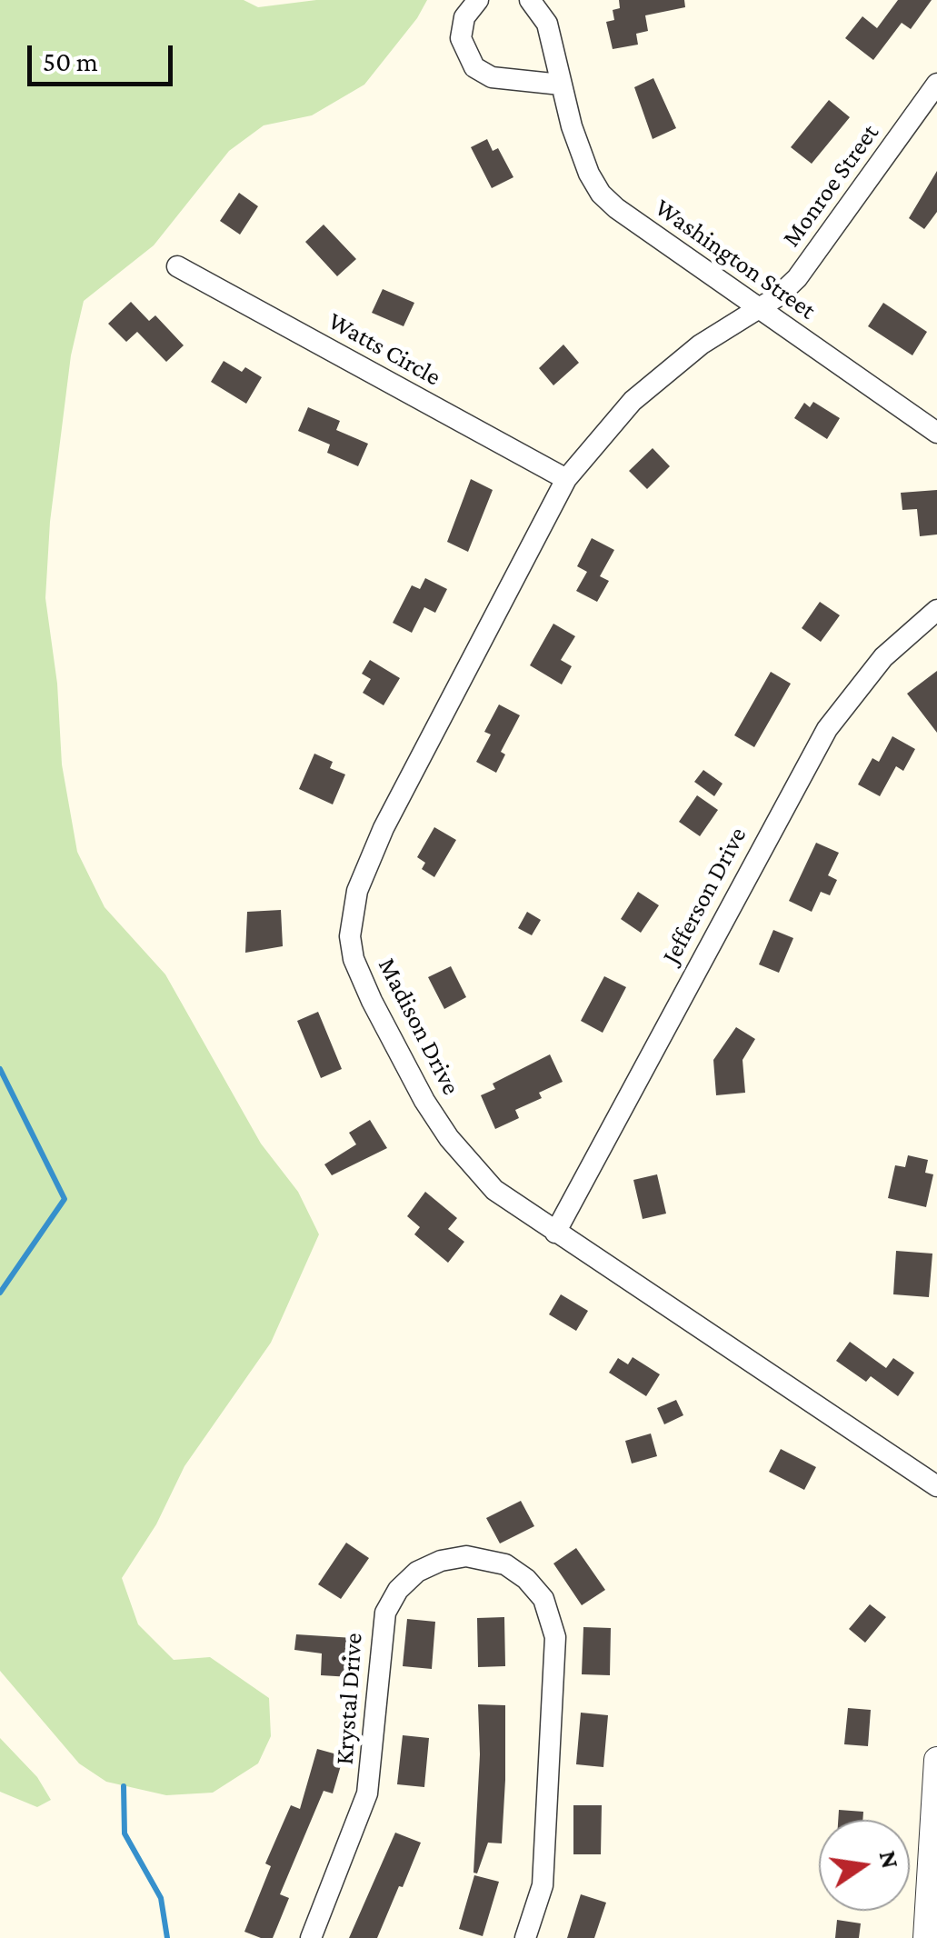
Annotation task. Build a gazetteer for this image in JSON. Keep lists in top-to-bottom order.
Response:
{
  "streets": {
    "street": [
      "Monroe Street",
      "Washington Street",
      "Watts Circle",
      "Jefferson Drive",
      "Madison Drive",
      "Krystal Drive"
    ]
  },
  "crossings": [
    ["Monroe Street", "Washington Street"],
    ["Monroe Street", "Madison Drive"],
    ["Washington Street", "Madison Drive"],
    ["Watts Circle", "Madison Drive"],
    ["Jefferson Drive", "Madison Drive"]
  ],
  "scale_bar": "50 m",
  "north": "right"
}
